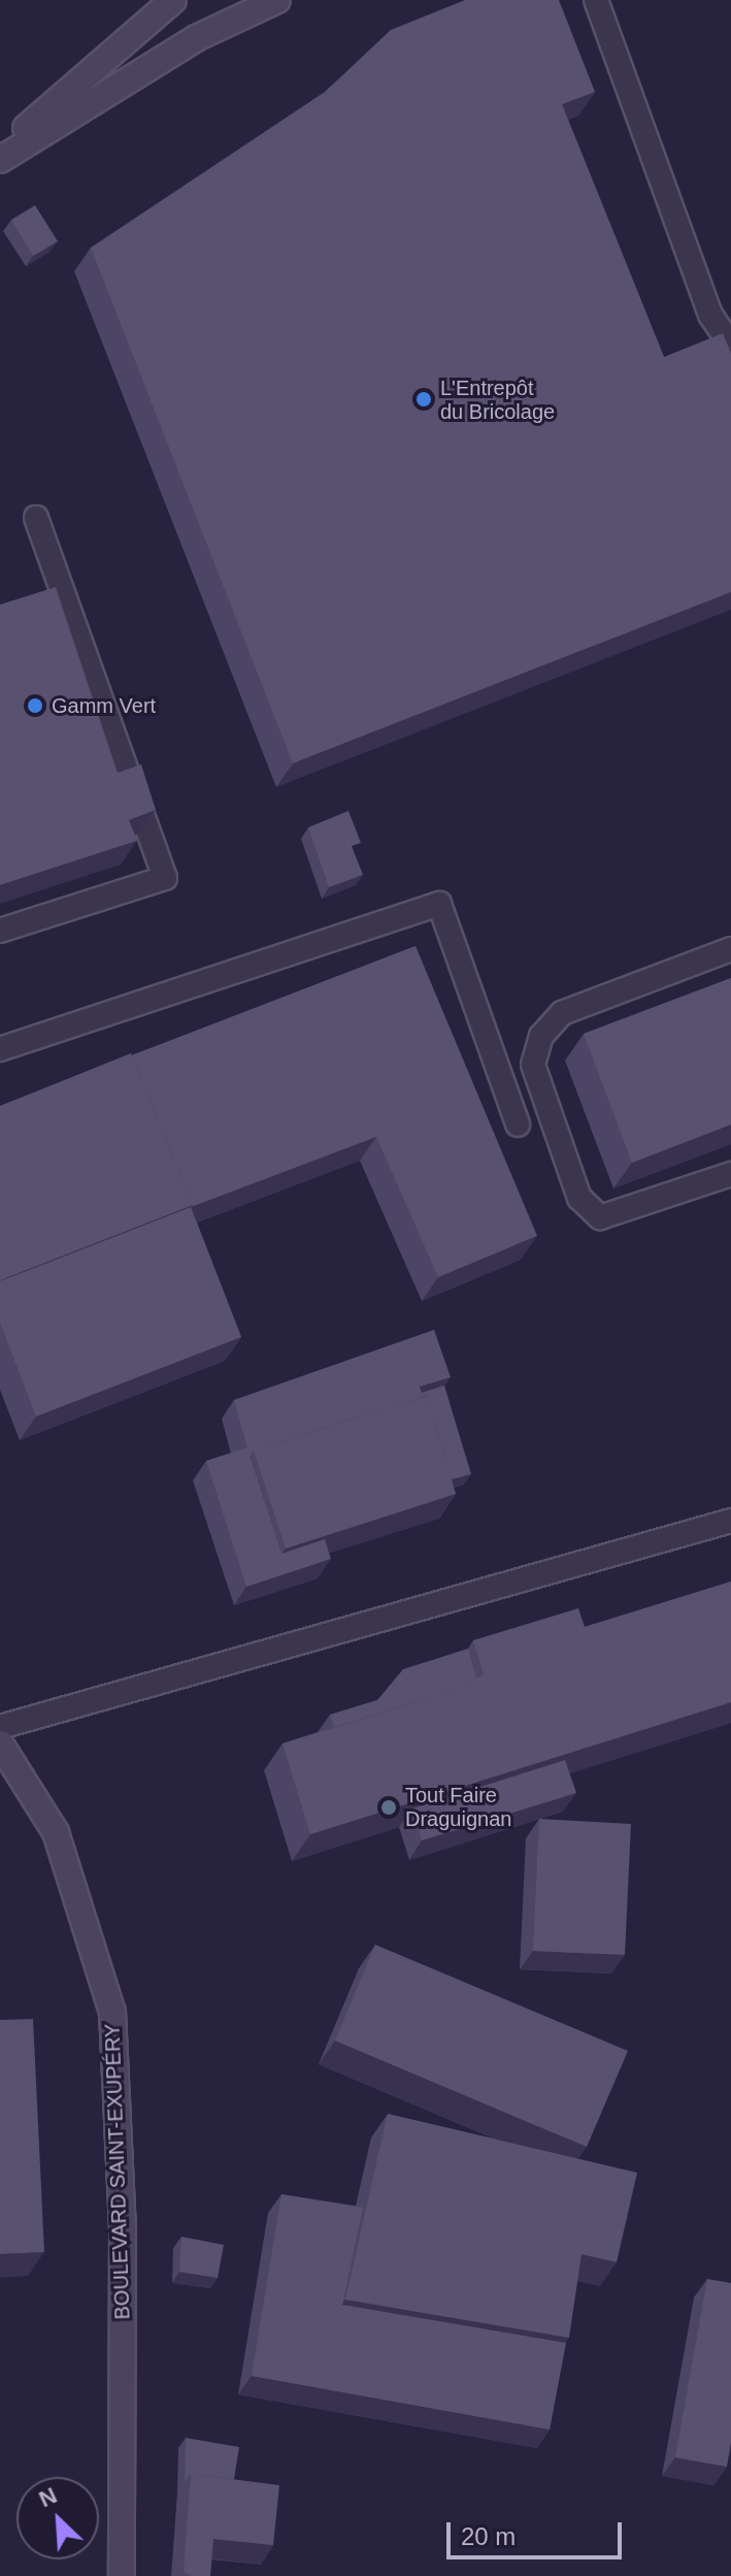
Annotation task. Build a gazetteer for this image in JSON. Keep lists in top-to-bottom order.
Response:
{
  "streets": {
    "street": ["BOULEVARD SAINT-EXUPÉRY"]
  },
  "places": ["L'Entrepôt du Bricolage", "Gamm Vert", "Tout Faire Draguignan"],
  "scale_bar": "20 m",
  "north": "top left"
}
